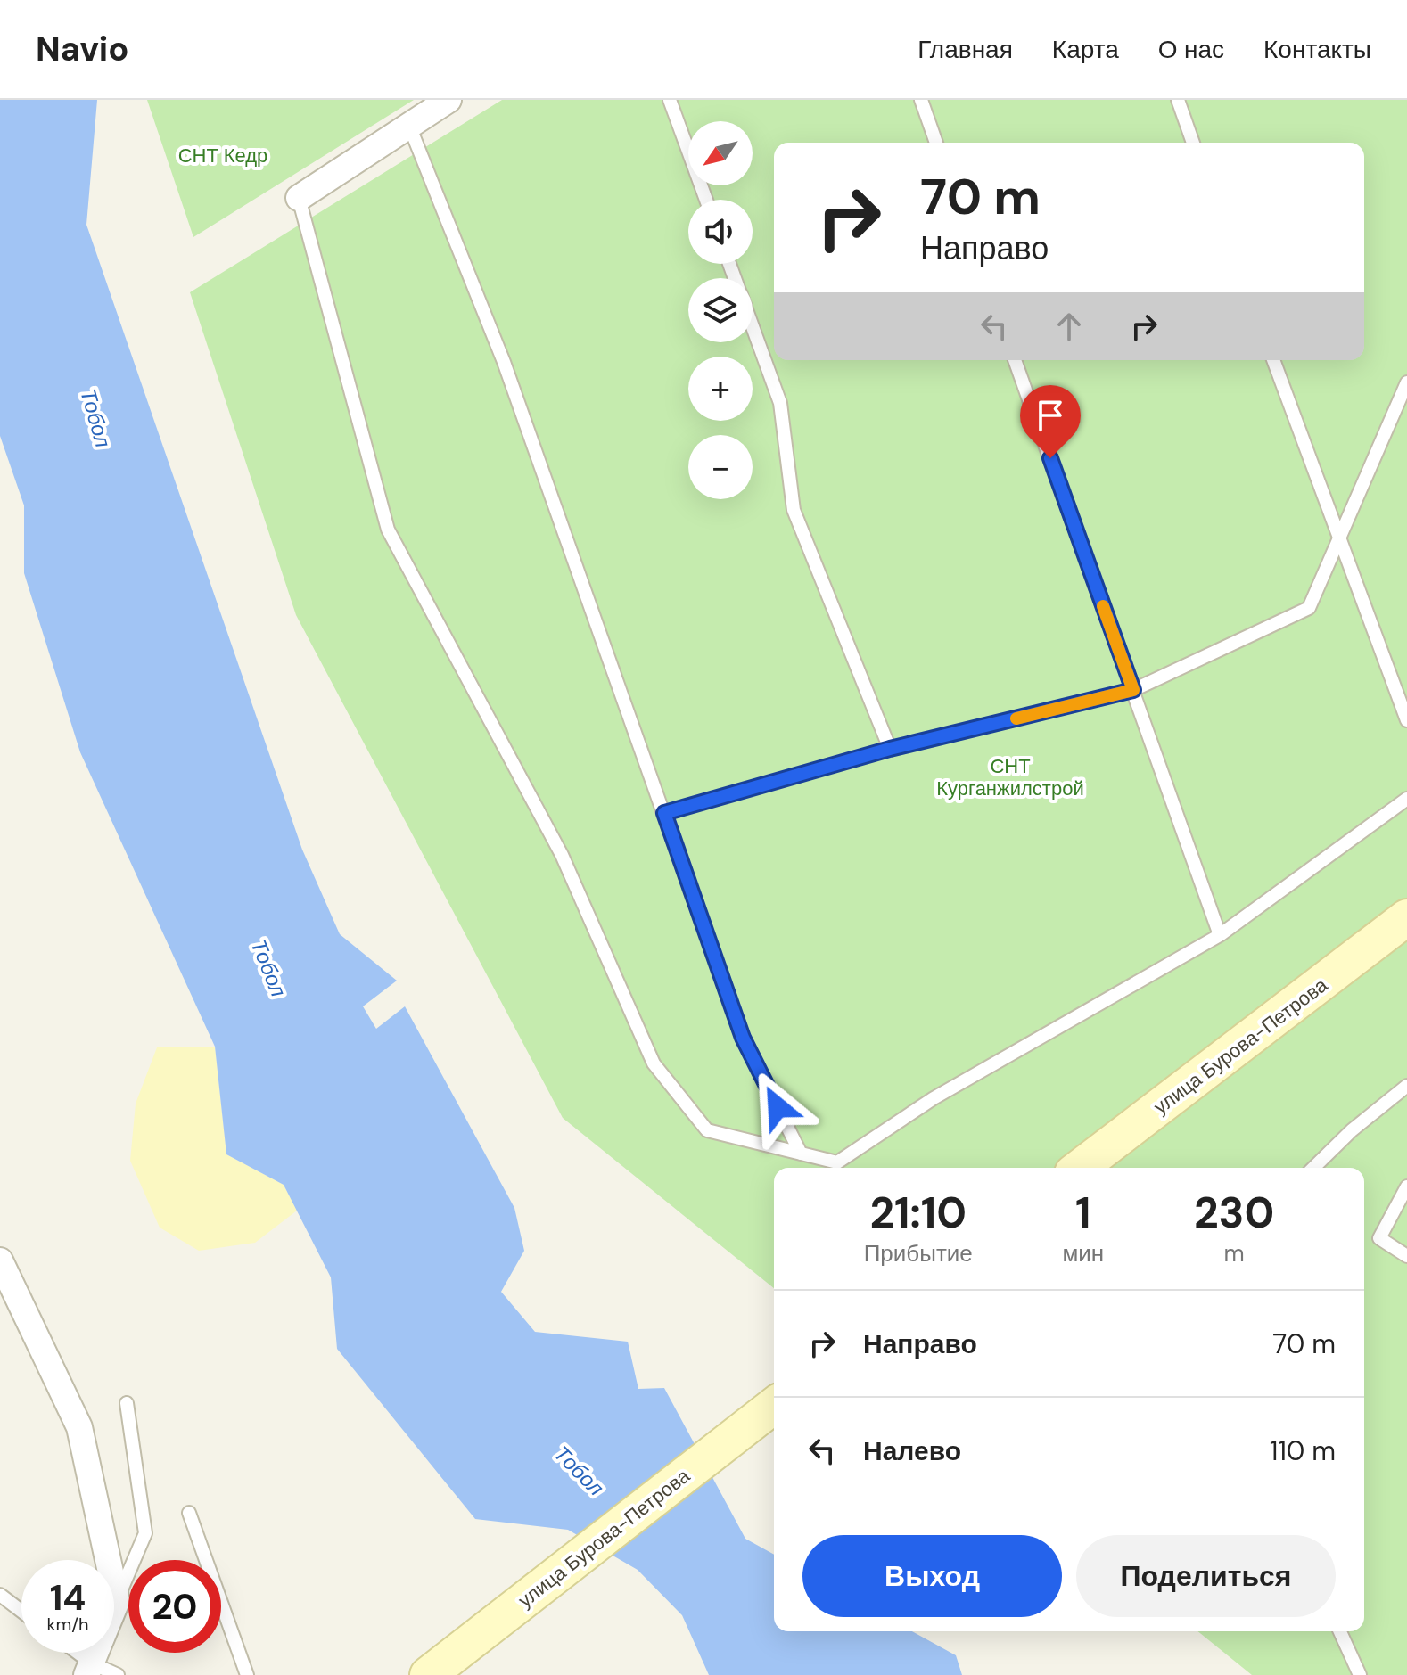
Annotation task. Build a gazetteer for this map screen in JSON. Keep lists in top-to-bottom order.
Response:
{
  "streets": {
    "main road": ["улица Бурова-Петрова"]
  },
  "water": ["Тобол"],
  "parks": ["СНТ Кедр", "СНТ Курганжилстрой"],
  "north": "bottom left",
  "page": {
    "header": "Navio",
    "nav": [
      "Главная",
      "Карта",
      "О нас",
      "Контакты"
    ],
    "map_buttons": ["+", "−"],
    "turn": ["70 m", "Направо"],
    "eta": [
      "21:10",
      "Прибытие",
      "1",
      "мин",
      "230",
      "m"
    ],
    "list": [
      {
        "name": "Направо",
        "value": "70 m"
      },
      {
        "name": "Налево",
        "value": "110 m"
      }
    ],
    "buttons": ["Выход", "Поделиться"],
    "speed": "14 km/h",
    "limit": "20"
  }
}
